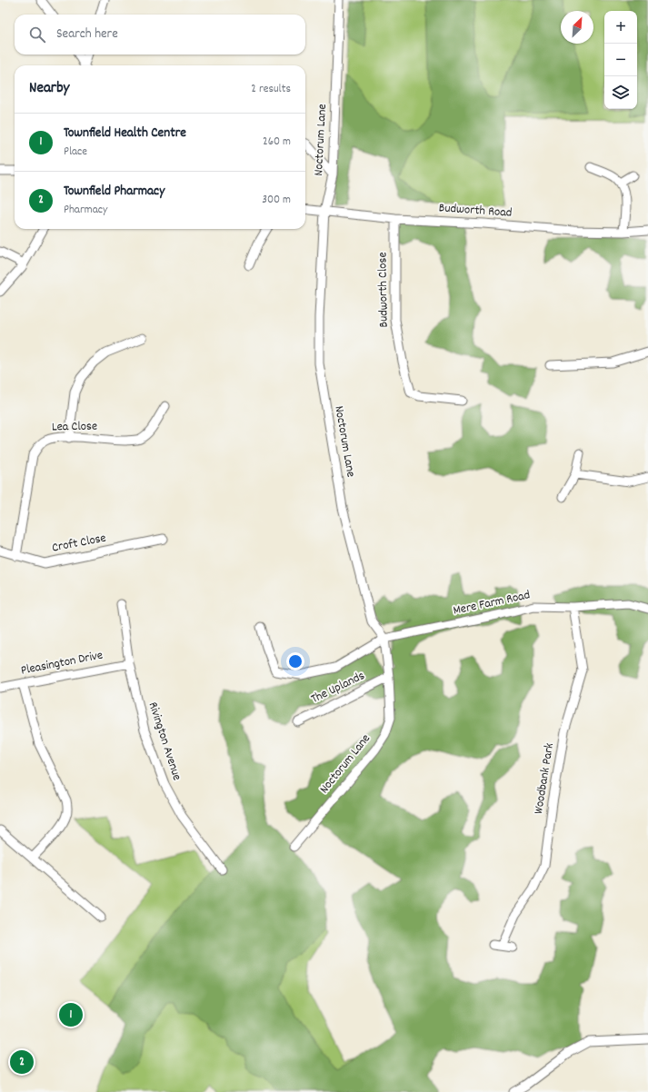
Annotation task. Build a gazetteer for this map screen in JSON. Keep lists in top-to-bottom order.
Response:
{
  "streets": {
    "street": [
      "Noctorum Lane",
      "Budworth Road",
      "Budworth Close",
      "Lea Close",
      "Croft Close",
      "Mere Farm Road",
      "Pleasington Drive",
      "The Uplands",
      "Rivington Avenue",
      "Woodbank Park"
    ]
  },
  "crossings": [
    ["Noctorum Lane", "Budworth Road"],
    ["Noctorum Lane", "Mere Farm Road"],
    ["Noctorum Lane", "The Uplands"],
    ["Budworth Road", "Budworth Close"],
    ["Lea Close", "Croft Close"],
    ["Mere Farm Road", "Woodbank Park"],
    ["Pleasington Drive", "Rivington Avenue"]
  ],
  "north": "top right",
  "page": {
    "map_buttons": ["+", "−"],
    "search": "Search here",
    "heading": ["Nearby", "2 results"],
    "list": [
      {
        "mark": "1",
        "name": "Townfield Health Centre",
        "note": "Place",
        "value": "260 m"
      },
      {
        "mark": "2",
        "name": "Townfield Pharmacy",
        "note": "Pharmacy",
        "value": "300 m"
      }
    ],
    "pins": ["1", "2"]
  }
}
